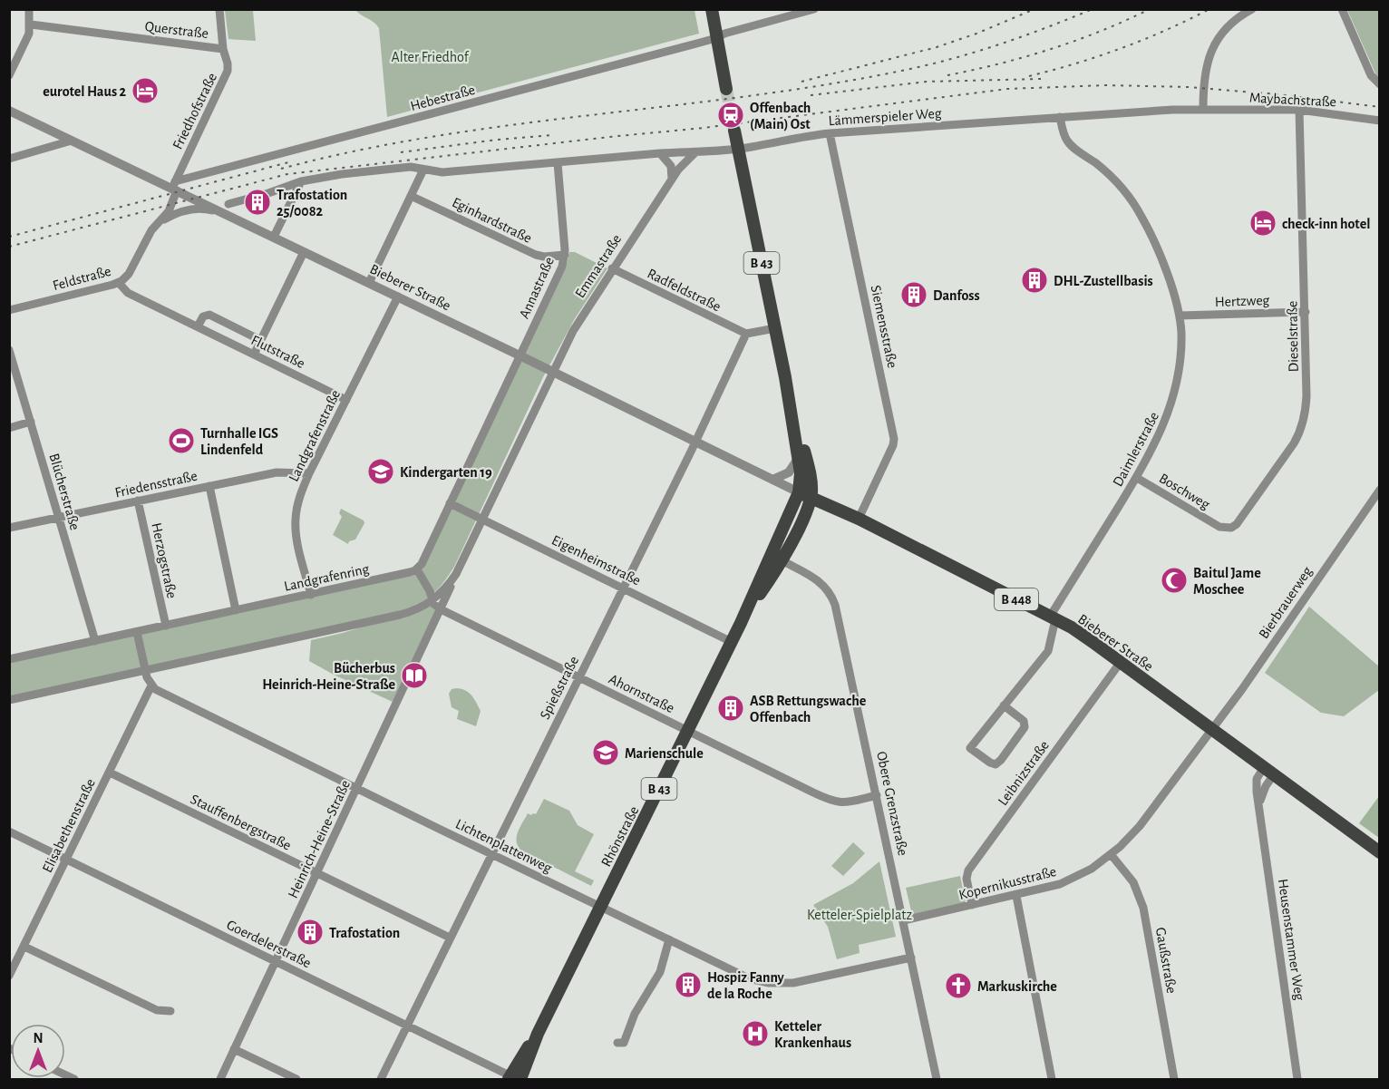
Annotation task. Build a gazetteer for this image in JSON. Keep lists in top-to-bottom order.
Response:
{
  "streets": {
    "main road": [
      "B 43",
      "Bieberer Straße",
      "B 448",
      "Rhönstraße"
    ],
    "street": [
      "Querstraße",
      "Hebestraße",
      "Maybachstraße",
      "Friedhofstraße",
      "Lämmerspieler Weg",
      "Eginhardstraße",
      "Emmastraße",
      "Feldstraße",
      "Annastraße",
      "Radfeldstraße",
      "Hertzweg",
      "Siemensstraße",
      "Dieselstraße",
      "Flutstraße",
      "Landgrafenstraße",
      "Daimlerstraße",
      "Friedensstraße",
      "Boschweg",
      "Blücherstraße",
      "Eigenheimstraße",
      "Herzogstraße",
      "Landgrafenring",
      "Bierbrauerweg",
      "Spießstraße",
      "Ahornstraße",
      "Leibnizstraße",
      "Obere Grenzstraße",
      "Stauffenbergstraße",
      "Elisabethenstraße",
      "Heinrich-Heine-Straße",
      "Lichtenplattenweg",
      "Kopernikusstraße",
      "Heusenstammer Weg",
      "Goerdelerstraße",
      "Gaußstraße"
    ]
  },
  "crossings": [
    ["Querstraße", "Friedhofstraße"],
    ["Hebestraße", "Friedhofstraße"],
    ["Hebestraße", "Feldstraße"],
    ["Hebestraße", "Bieberer Straße"],
    ["Maybachstraße", "Lämmerspieler Weg"],
    ["Maybachstraße", "Dieselstraße"],
    ["Friedhofstraße", "Feldstraße"],
    ["Friedhofstraße", "Bieberer Straße"],
    ["Lämmerspieler Weg", "B 43"],
    ["Lämmerspieler Weg", "Emmastraße"],
    ["Lämmerspieler Weg", "Annastraße"],
    ["Lämmerspieler Weg", "Siemensstraße"],
    ["Lämmerspieler Weg", "Daimlerstraße"],
    ["Eginhardstraße", "Annastraße"],
    ["B 43", "Bieberer Straße"],
    ["B 43", "Rhönstraße"],
    ["Emmastraße", "Bieberer Straße"],
    ["Emmastraße", "Radfeldstraße"],
    ["Feldstraße", "Bieberer Straße"],
    ["Feldstraße", "Flutstraße"],
    ["Bieberer Straße", "Annastraße"],
    ["Bieberer Straße", "Siemensstraße"],
    ["Bieberer Straße", "Landgrafenstraße"],
    ["Bieberer Straße", "Daimlerstraße"],
    ["Bieberer Straße", "Bierbrauerweg"],
    ["Bieberer Straße", "Spießstraße"],
    ["Bieberer Straße", "Leibnizstraße"],
    ["Bieberer Straße", "Rhönstraße"],
    ["Bieberer Straße", "Kopernikusstraße"],
    ["Bieberer Straße", "Heusenstammer Weg"],
    ["Radfeldstraße", "Spießstraße"],
    ["Hertzweg", "Dieselstraße"],
    ["Hertzweg", "Daimlerstraße"],
    ["Dieselstraße", "Boschweg"],
    ["Flutstraße", "Landgrafenstraße"],
    ["Landgrafenstraße", "Friedensstraße"],
    ["Landgrafenstraße", "Landgrafenring"],
    ["Daimlerstraße", "Boschweg"],
    ["Friedensstraße", "Blücherstraße"],
    ["Friedensstraße", "Herzogstraße"],
    ["Blücherstraße", "Landgrafenring"],
    ["Eigenheimstraße", "Spießstraße"],
    ["Eigenheimstraße", "Rhönstraße"],
    ["Herzogstraße", "Landgrafenring"],
    ["Landgrafenring", "Ahornstraße"],
    ["Bierbrauerweg", "Kopernikusstraße"],
    ["Spießstraße", "Ahornstraße"],
    ["Spießstraße", "Stauffenbergstraße"],
    ["Spießstraße", "Lichtenplattenweg"],
    ["Spießstraße", "Goerdelerstraße"],
    ["Ahornstraße", "Obere Grenzstraße"],
    ["Ahornstraße", "Rhönstraße"],
    ["Ahornstraße", "Heinrich-Heine-Straße"],
    ["Leibnizstraße", "Kopernikusstraße"],
    ["Obere Grenzstraße", "Rhönstraße"],
    ["Obere Grenzstraße", "Lichtenplattenweg"],
    ["Obere Grenzstraße", "Kopernikusstraße"],
    ["Stauffenbergstraße", "Elisabethenstraße"],
    ["Stauffenbergstraße", "Heinrich-Heine-Straße"],
    ["Elisabethenstraße", "Lichtenplattenweg"],
    ["Elisabethenstraße", "Goerdelerstraße"],
    ["Rhönstraße", "Lichtenplattenweg"],
    ["Rhönstraße", "Goerdelerstraße"],
    ["Heinrich-Heine-Straße", "Lichtenplattenweg"],
    ["Heinrich-Heine-Straße", "Goerdelerstraße"],
    ["Kopernikusstraße", "Gaußstraße"]
  ],
  "parks": ["Alter Friedhof", "Ketteler-Spielplatz"],
  "places": {
    "hotel": ["eurotel Haus 2", "check-inn hotel"],
    "station": ["Offenbach (Main) Ost"],
    "building": [
      "Trafostation 25/0082",
      "DHL-Zustellbasis",
      "Danfoss",
      "ASB Rettungswache Offenbach",
      "Trafostation",
      "Hospiz Fanny de la Roche"
    ],
    "sports": ["Turnhalle IGS Lindenfeld"],
    "school or university": ["Kindergarten 19", "Marienschule"],
    "mosque": ["Baitul Jame Moschee"],
    "library": ["Bücherbus Heinrich-Heine-Straße"],
    "church": ["Markuskirche"],
    "hospital": ["Ketteler Krankenhaus"]
  },
  "north": "top"
}
